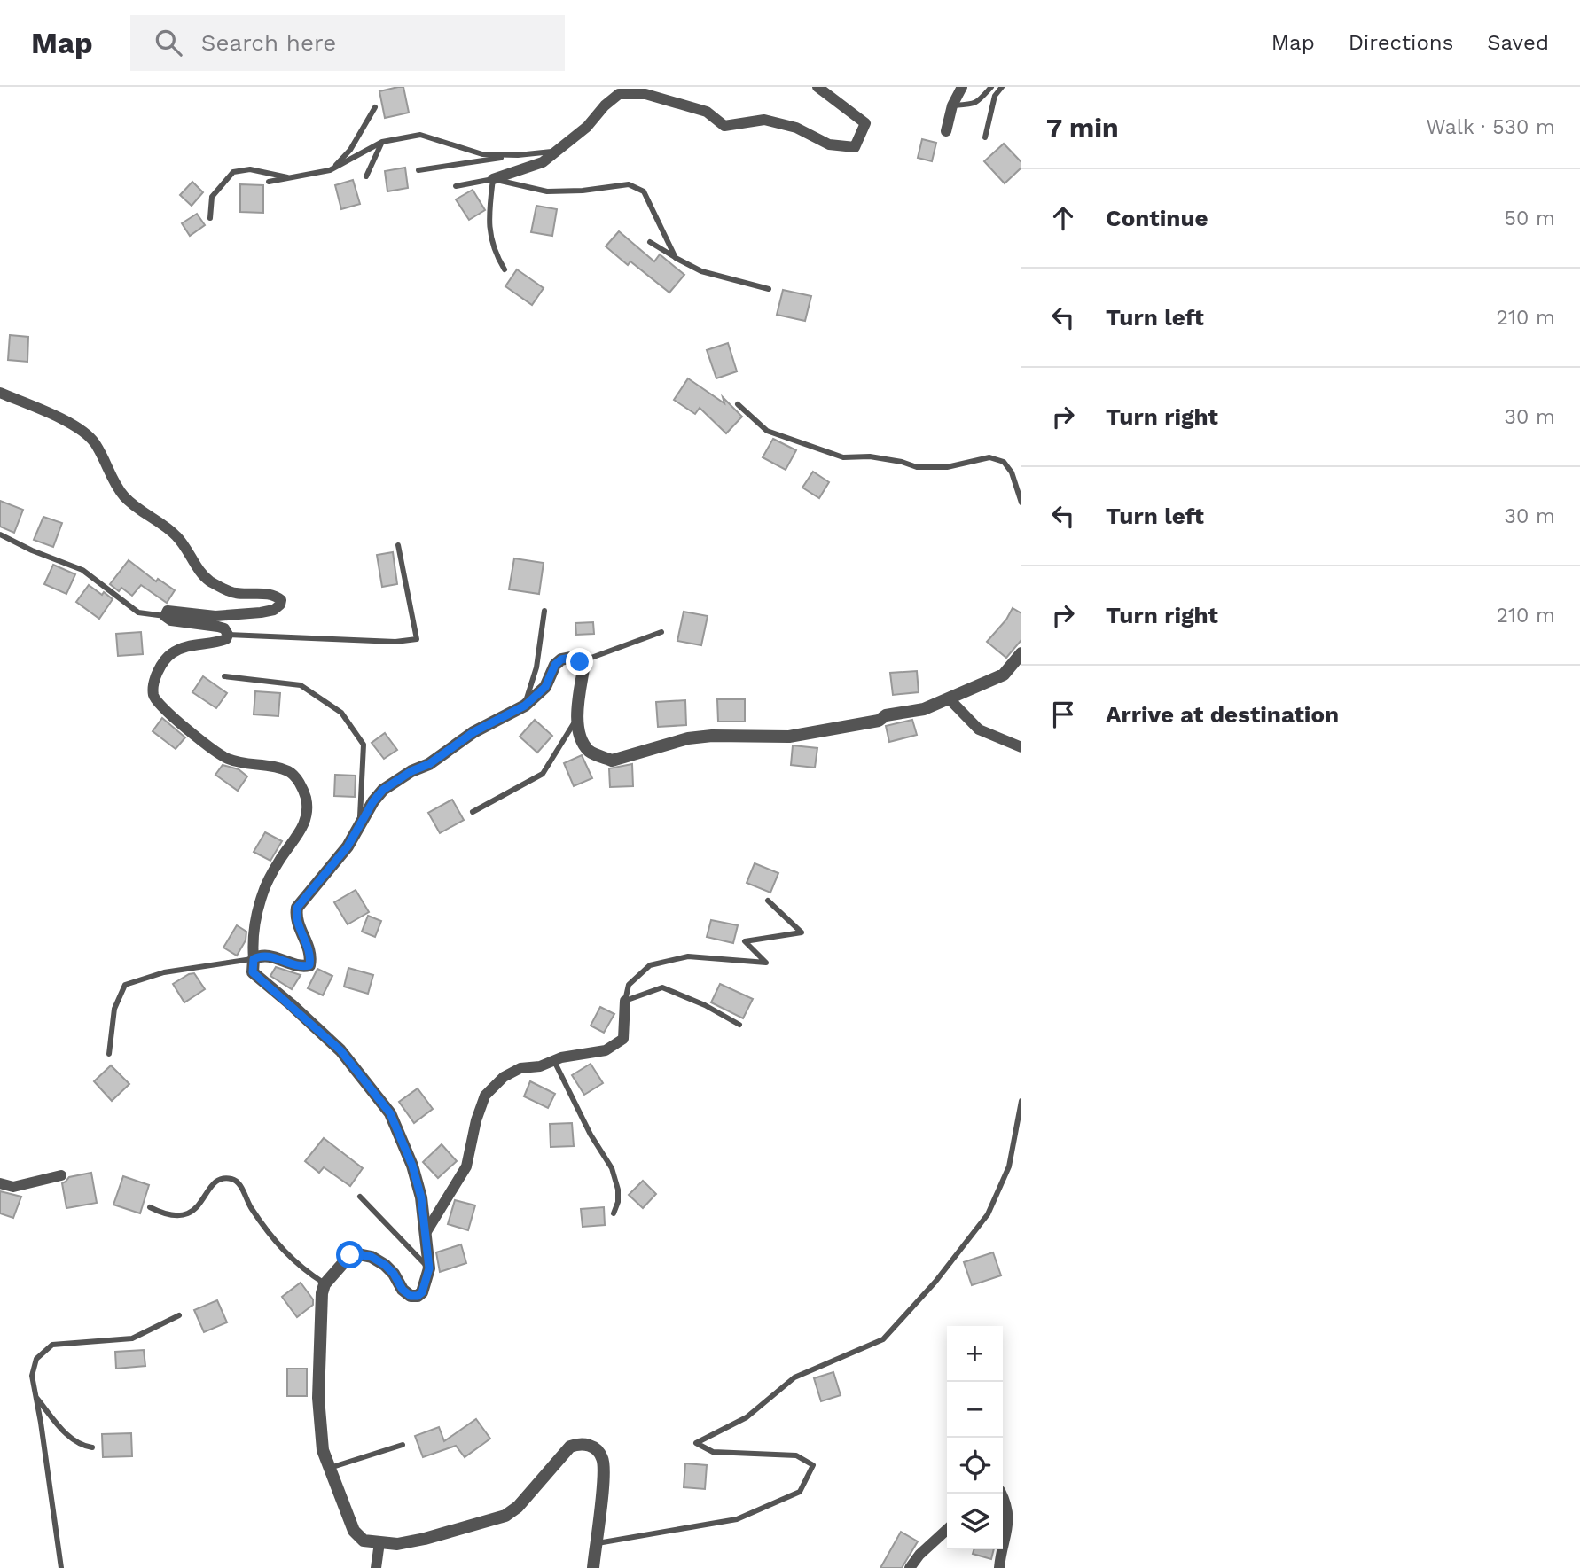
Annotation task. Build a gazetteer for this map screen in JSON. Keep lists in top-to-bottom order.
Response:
{
  "page": {
    "header": "Map",
    "search": "Search here",
    "nav": ["Map", "Directions", "Saved"],
    "heading": ["7 min", "Walk · 530 m"],
    "list": [
      ["Continue", "50 m"],
      ["Turn left", "210 m"],
      ["Turn right", "30 m"],
      ["Turn left", "30 m"],
      ["Turn right", "210 m"],
      "Arrive at destination"
    ],
    "map_buttons": ["+", "−"]
  }
}
